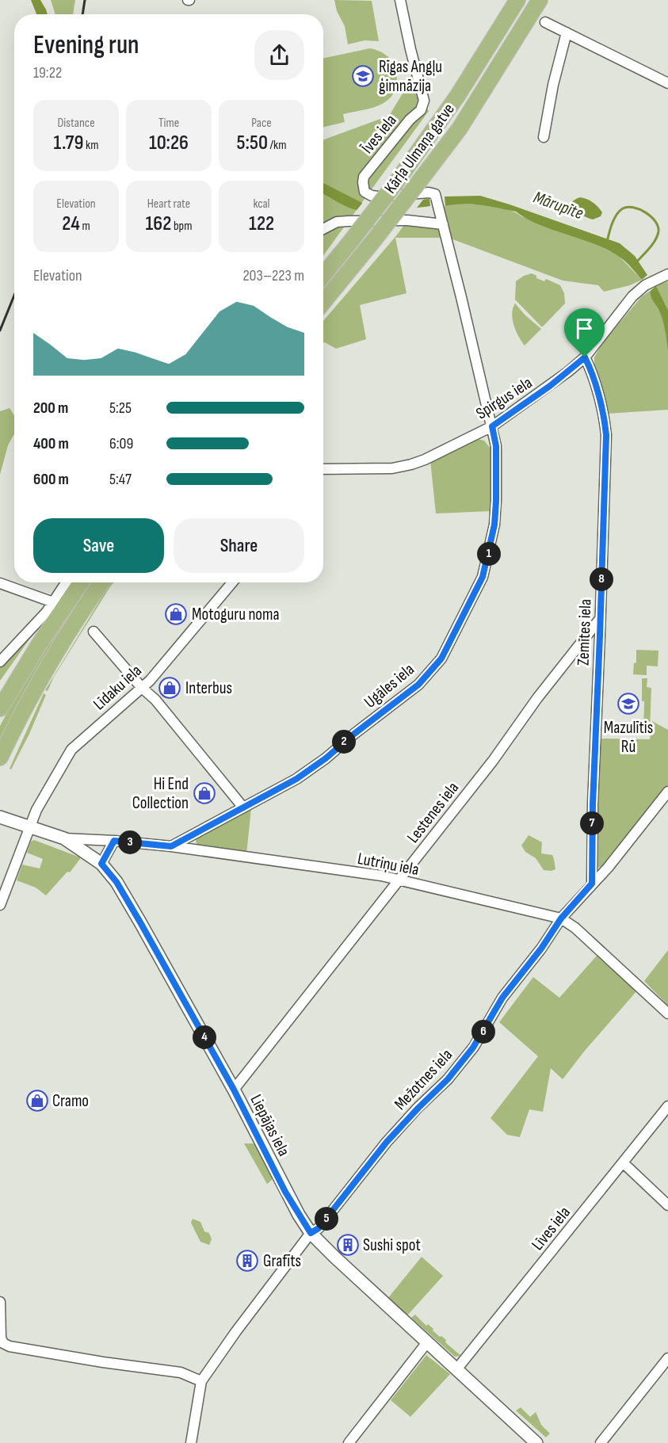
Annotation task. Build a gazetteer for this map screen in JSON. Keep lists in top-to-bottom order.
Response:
{
  "streets": {
    "highway": ["Kārļa Ulmaņa gatve"],
    "street": [
      "Īves iela",
      "Spirgus iela",
      "Zemītes iela",
      "Ugāles iela",
      "Līdaku iela",
      "Lestenes iela",
      "Lutriņu iela",
      "Mežotnes iela",
      "Liepājas iela",
      "Līves iela"
    ]
  },
  "crossings": [
    ["Īves iela", "Ugāles iela"],
    ["Spirgus iela", "Zemītes iela"],
    ["Spirgus iela", "Ugāles iela"],
    ["Zemītes iela", "Lestenes iela"],
    ["Zemītes iela", "Mežotnes iela"],
    ["Ugāles iela", "Lutriņu iela"],
    ["Līdaku iela", "Liepājas iela"],
    ["Lestenes iela", "Lutriņu iela"],
    ["Lestenes iela", "Liepājas iela"],
    ["Lutriņu iela", "Mežotnes iela"],
    ["Lutriņu iela", "Liepājas iela"],
    ["Mežotnes iela", "Liepājas iela"],
    ["Liepājas iela", "Līves iela"]
  ],
  "water": ["Mārupīte"],
  "places": {
    "school or university": ["Rīgas Angļu ģimnāzija", "Mazulītis Rū"],
    "shop": [
      "Motoguru noma",
      "Interbus",
      "Hi End Collection",
      "Cramo"
    ],
    "building": ["Sushi spot", "Grafīts"]
  },
  "page": {
    "heading": ["Evening run", "19:22"],
    "stats": [
      ["Distance", "1.79 km"],
      ["Time", "10:26"],
      ["Pace", "5:50 /km"],
      ["Elevation", "24 m"],
      ["Heart rate", "162 bpm"],
      ["kcal", "122"]
    ],
    "chart": ["Elevation", "203–223 m"],
    "list": [
      {
        "name": "200 m",
        "note": "5:25"
      },
      {
        "name": "400 m",
        "note": "6:09"
      },
      {
        "name": "600 m",
        "note": "5:47"
      }
    ],
    "buttons": ["Save", "Share"],
    "pins": [
      "1",
      "8",
      "2",
      "7",
      "3",
      "6",
      "4",
      "5"
    ]
  }
}
